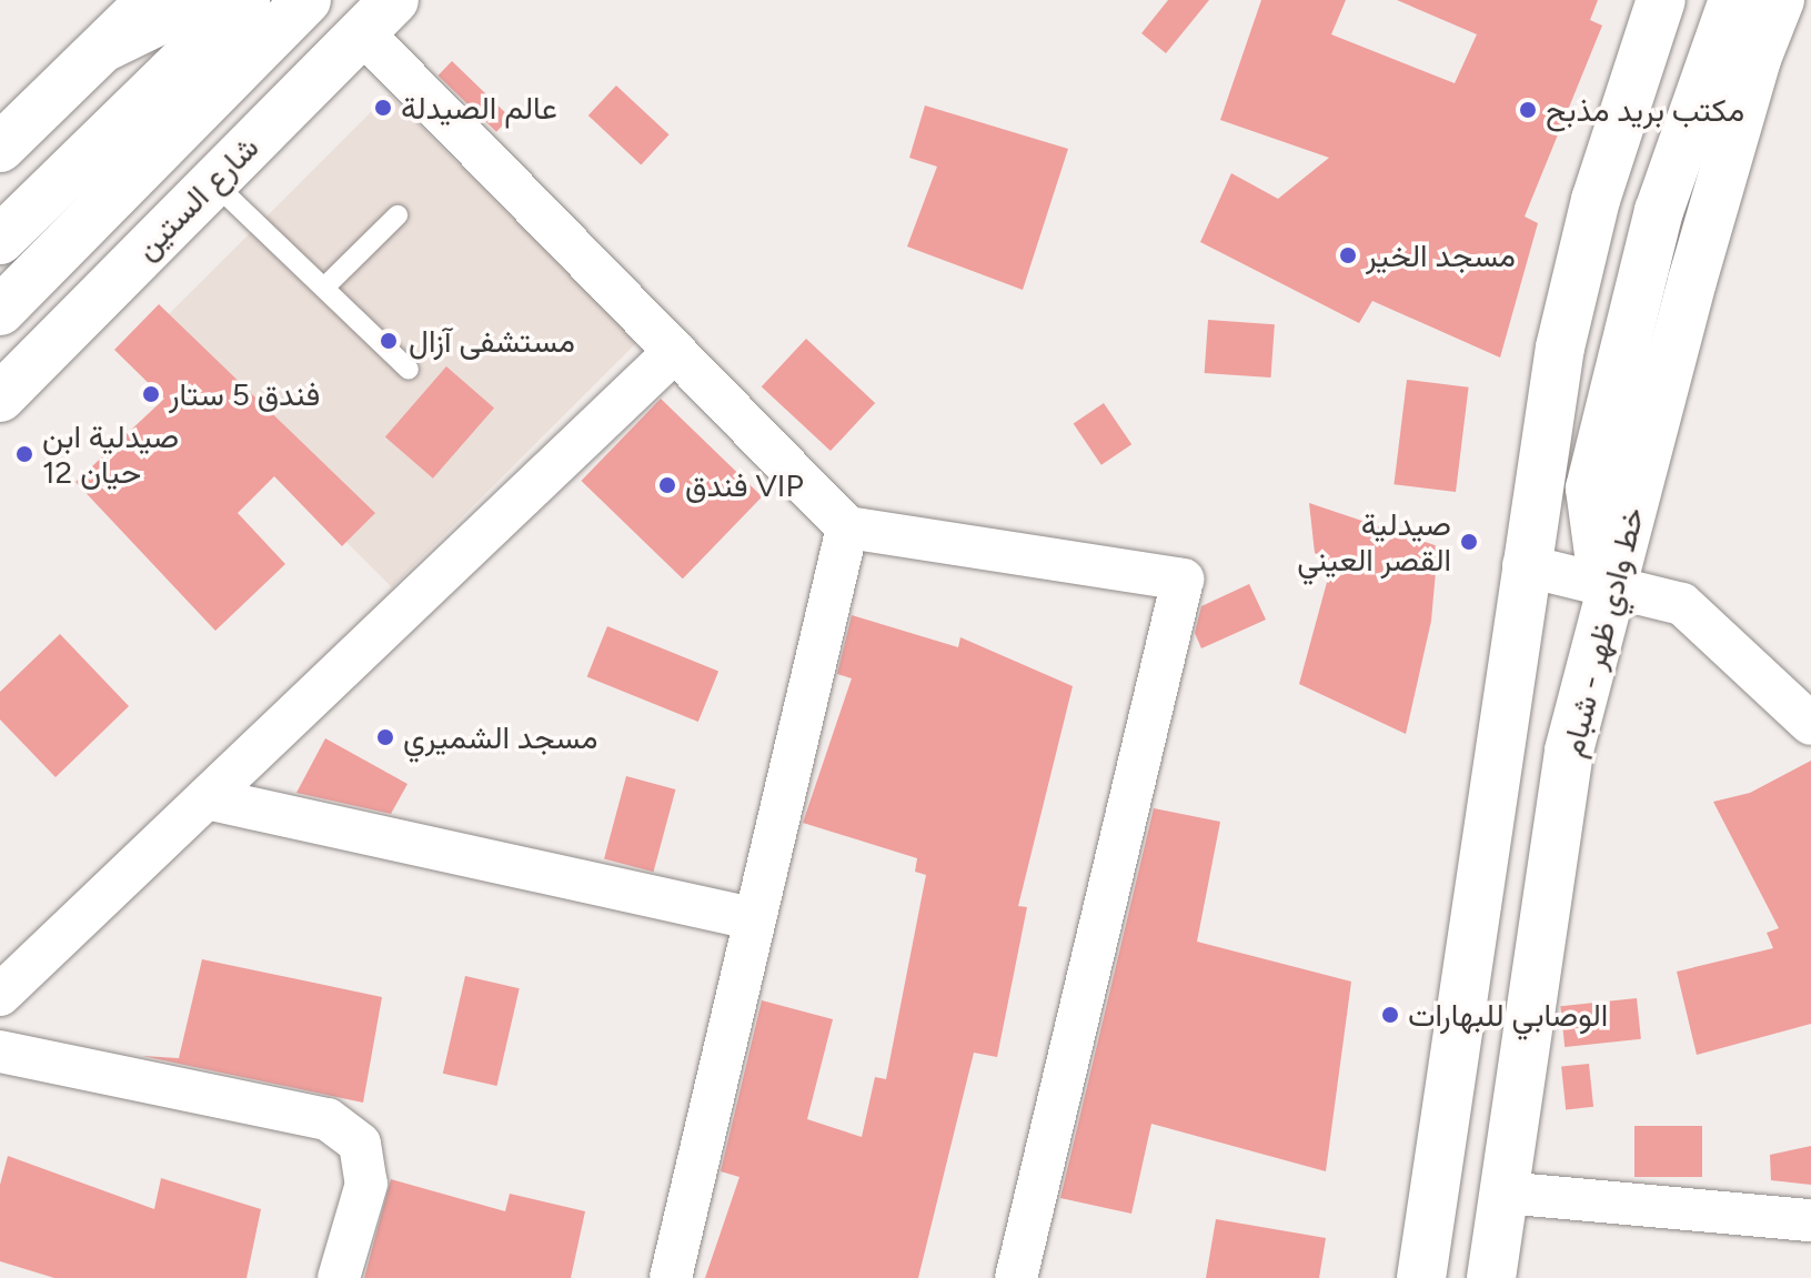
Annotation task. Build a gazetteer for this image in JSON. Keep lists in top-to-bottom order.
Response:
{
  "streets": {
    "main road": ["شارع الستين", "خط وادي ظهر - شبام"]
  },
  "places": [
    "عالم الصيدلة",
    "مكتب بريد مذبح",
    "مسجد الخير",
    "مستشفى آزال",
    "فندق 5 ستار",
    "صيدلية ابن حيان 12",
    "فندق VIP",
    "صيدلية القصر العيني",
    "مسجد الشميري",
    "الوصابي للبهارات"
  ]
}
